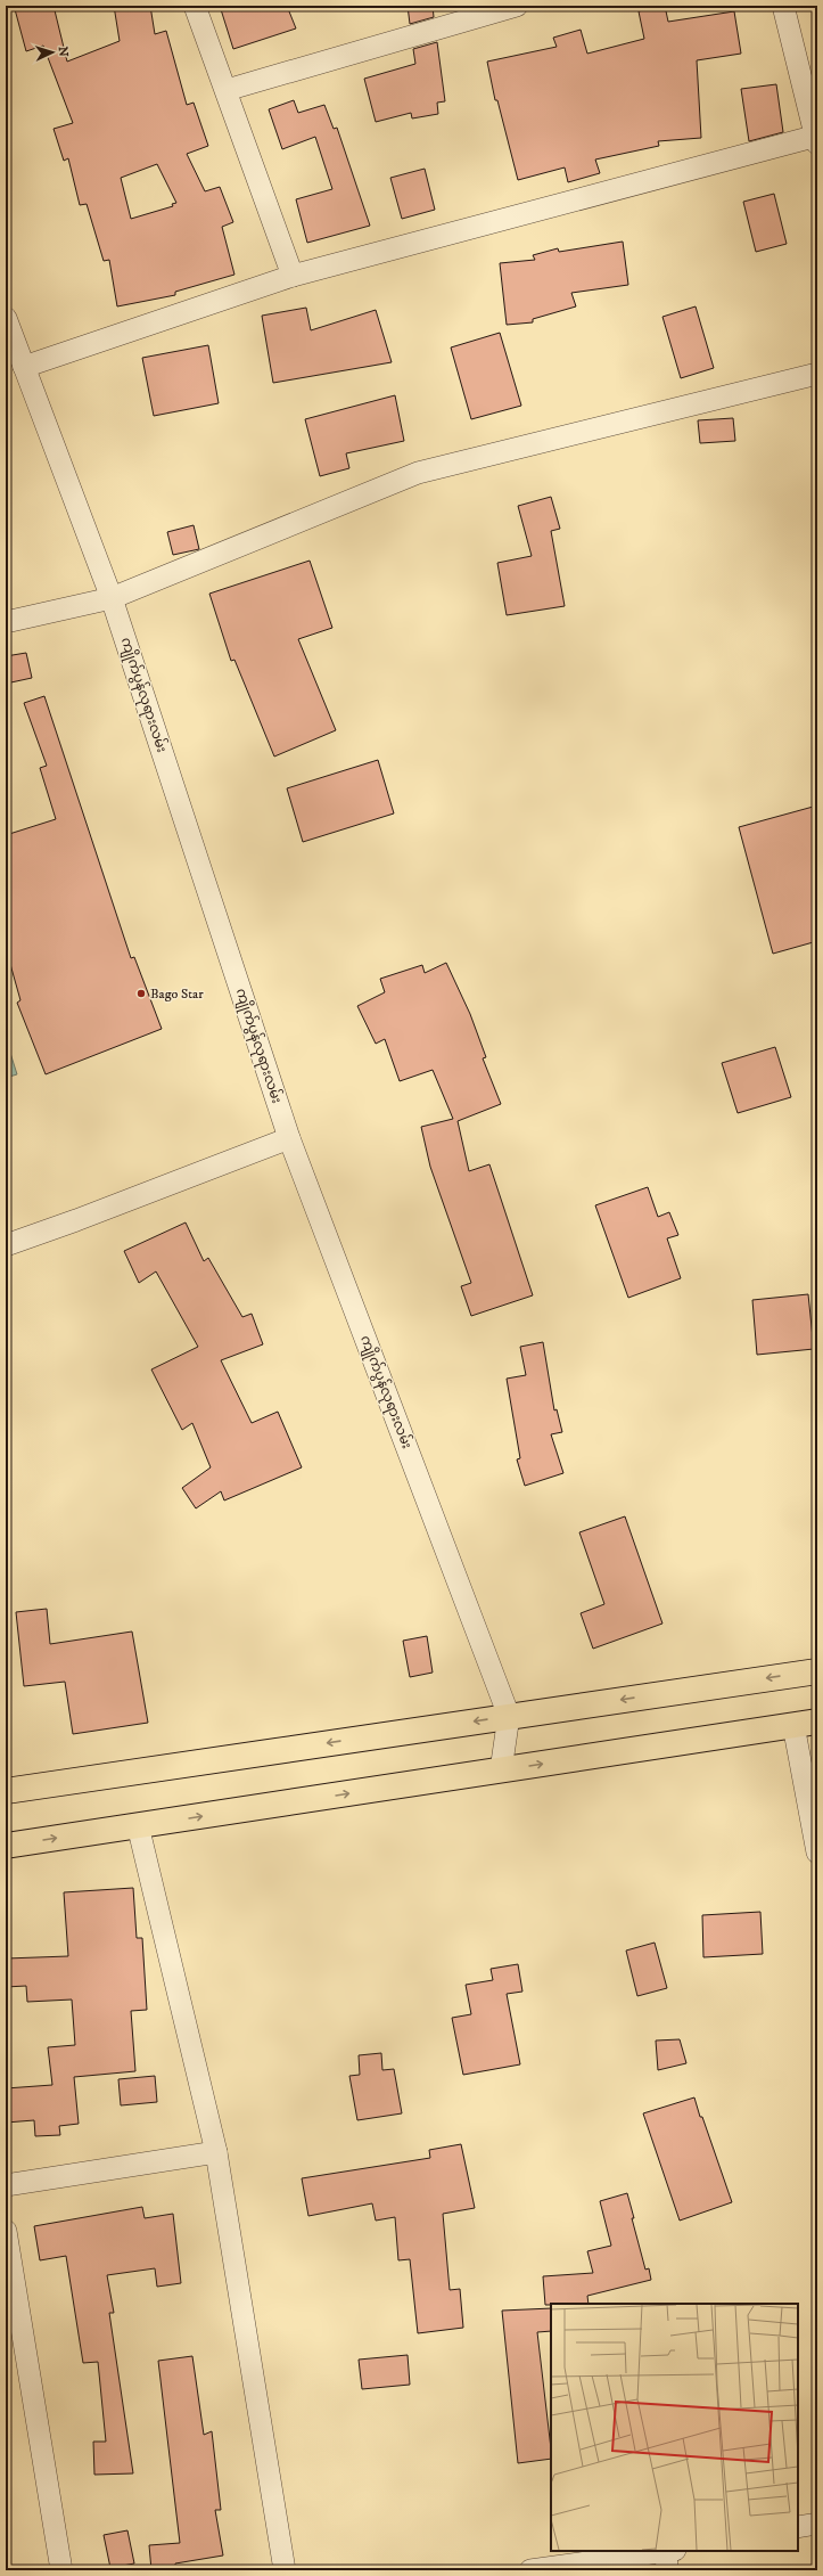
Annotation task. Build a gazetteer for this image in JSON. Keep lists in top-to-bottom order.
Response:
{
  "streets": {
    "street": ["ကျိုက်ပွန်လုရားလမ်း"]
  },
  "places": ["Bago Star"],
  "north": "right"
}
